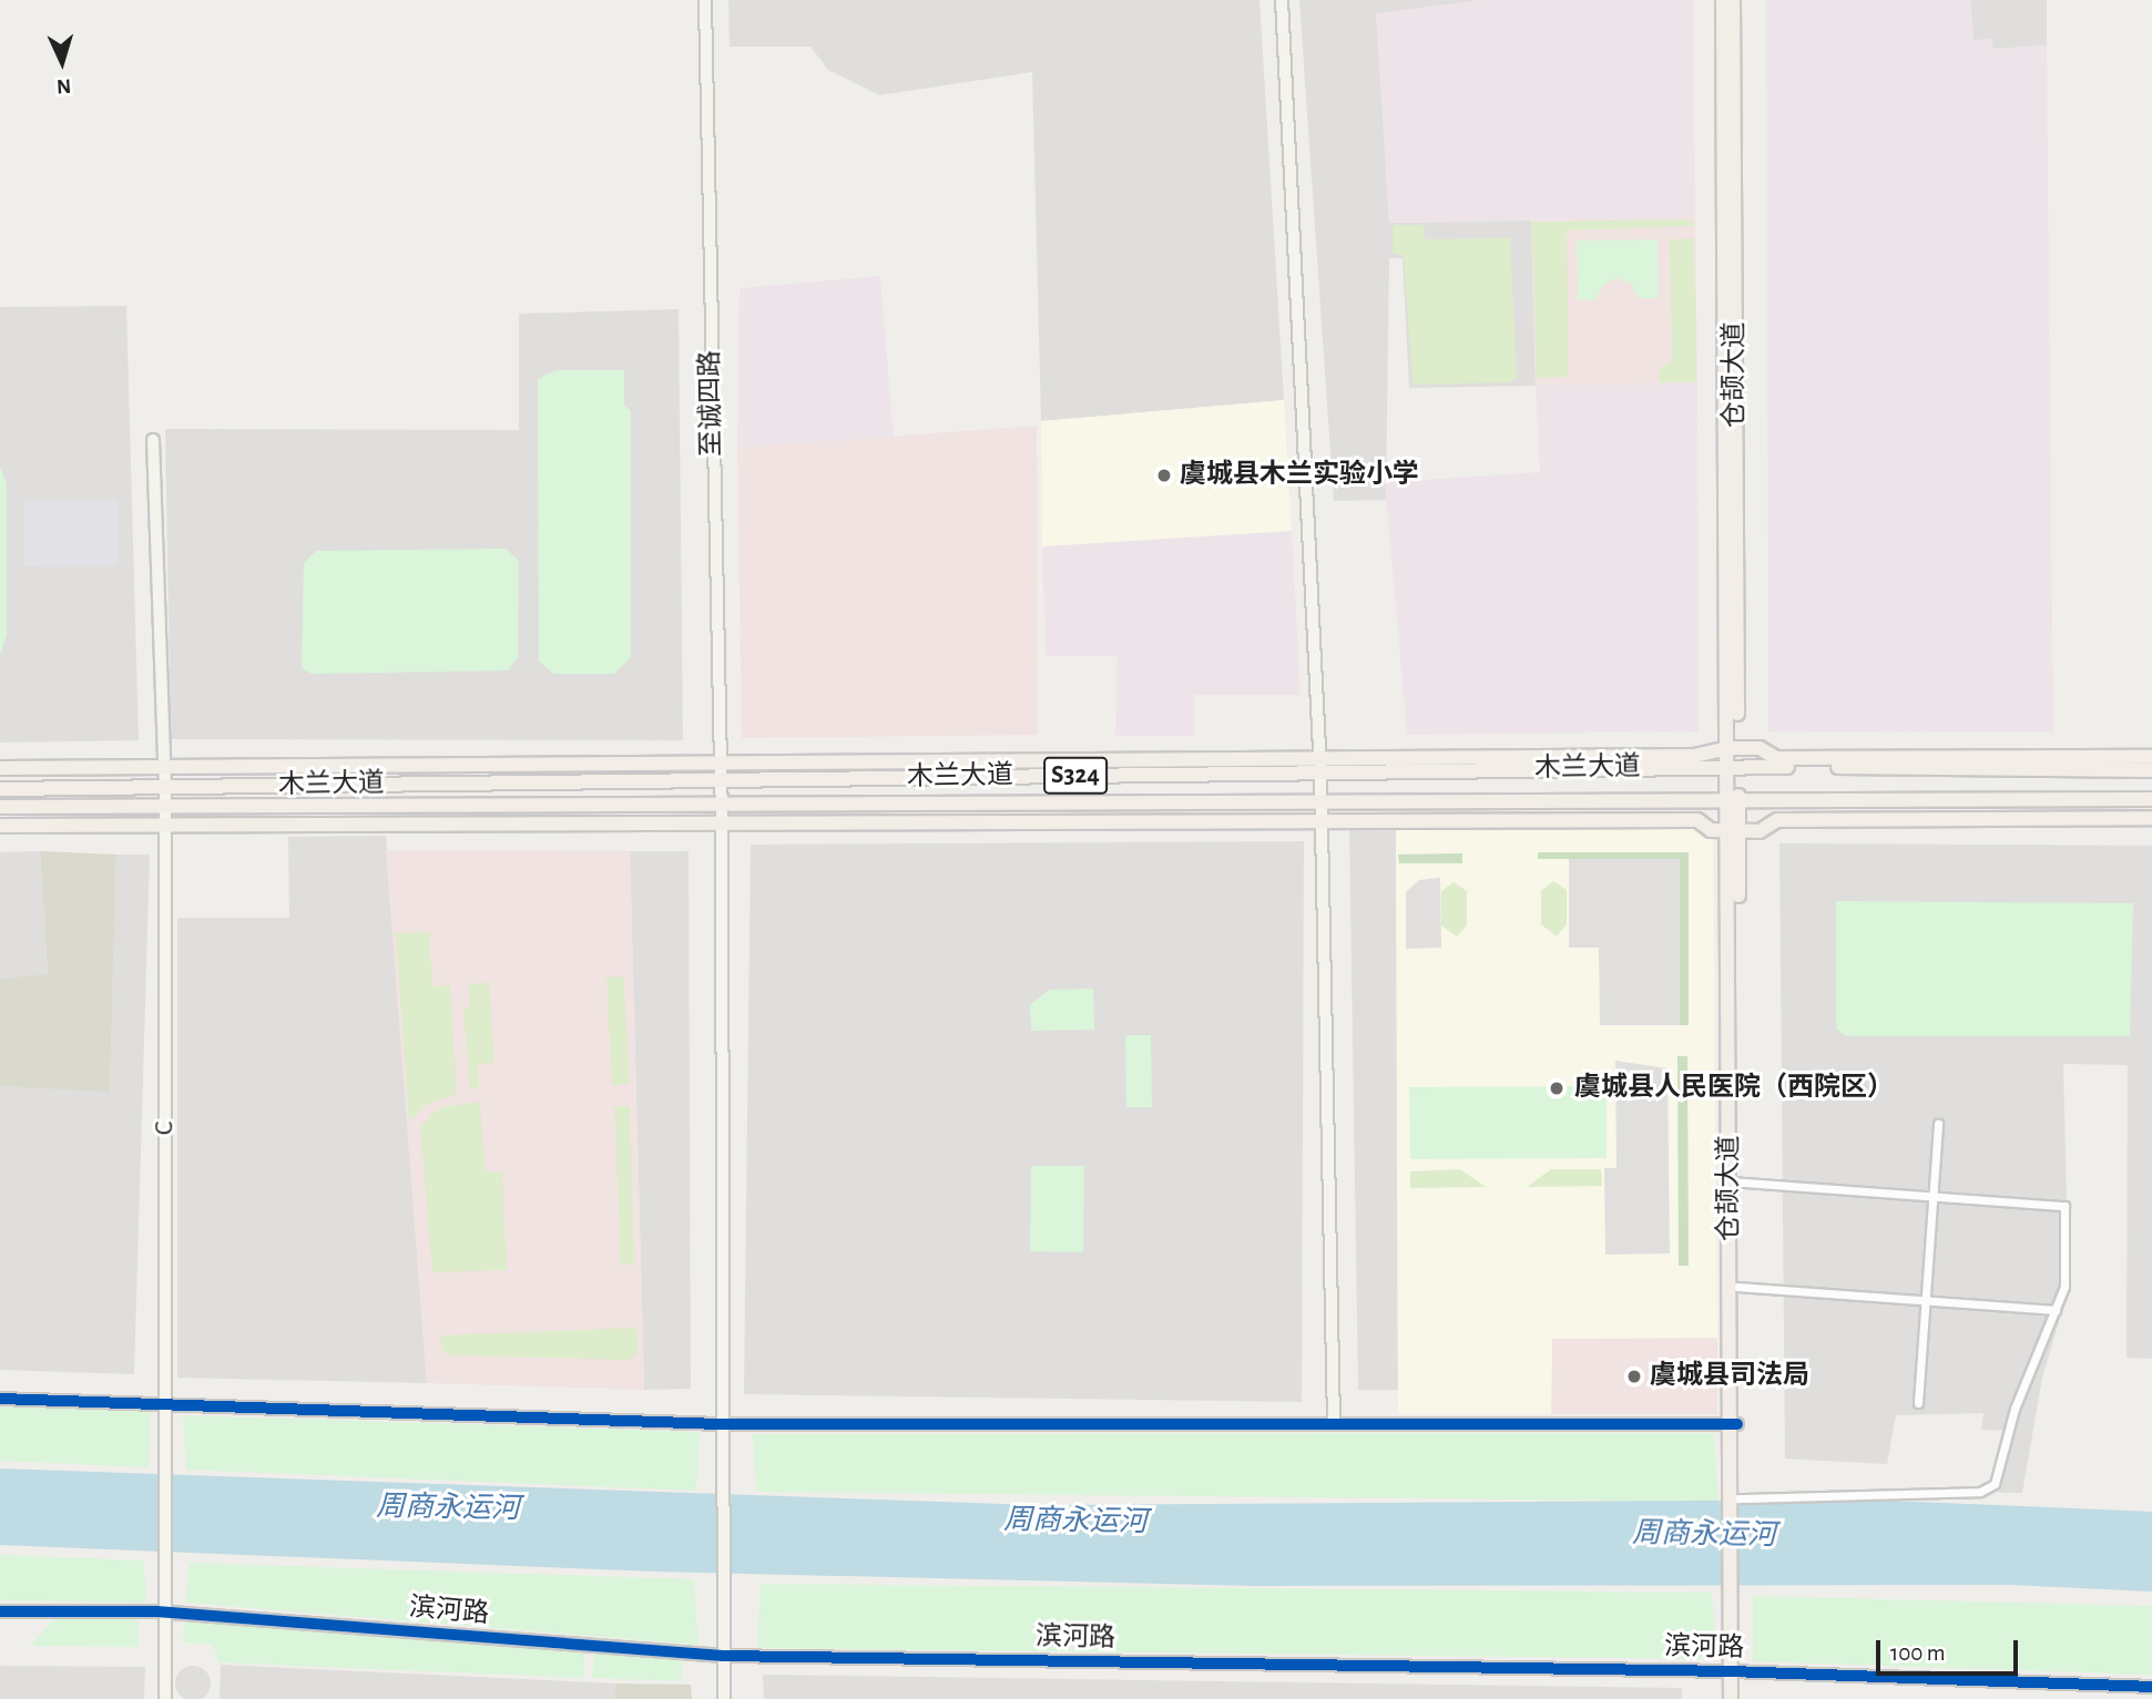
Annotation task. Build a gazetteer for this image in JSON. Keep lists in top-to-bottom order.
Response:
{
  "streets": {
    "main road": ["仓颉大道", "木兰大道", "S324"],
    "street": ["至诚四路", "C", "滨河路"]
  },
  "crossings": [
    ["仓颉大道", "木兰大道"],
    ["仓颉大道", "滨河路"],
    ["至诚四路", "木兰大道"],
    ["至诚四路", "滨河路"],
    ["木兰大道", "C"],
    ["C", "滨河路"]
  ],
  "water": ["周商永运河"],
  "places": ["虞城县木兰实验小学", "虞城县人民医院（西院区）", "虞城县司法局"],
  "scale_bar": "100 m",
  "north": "bottom"
}
